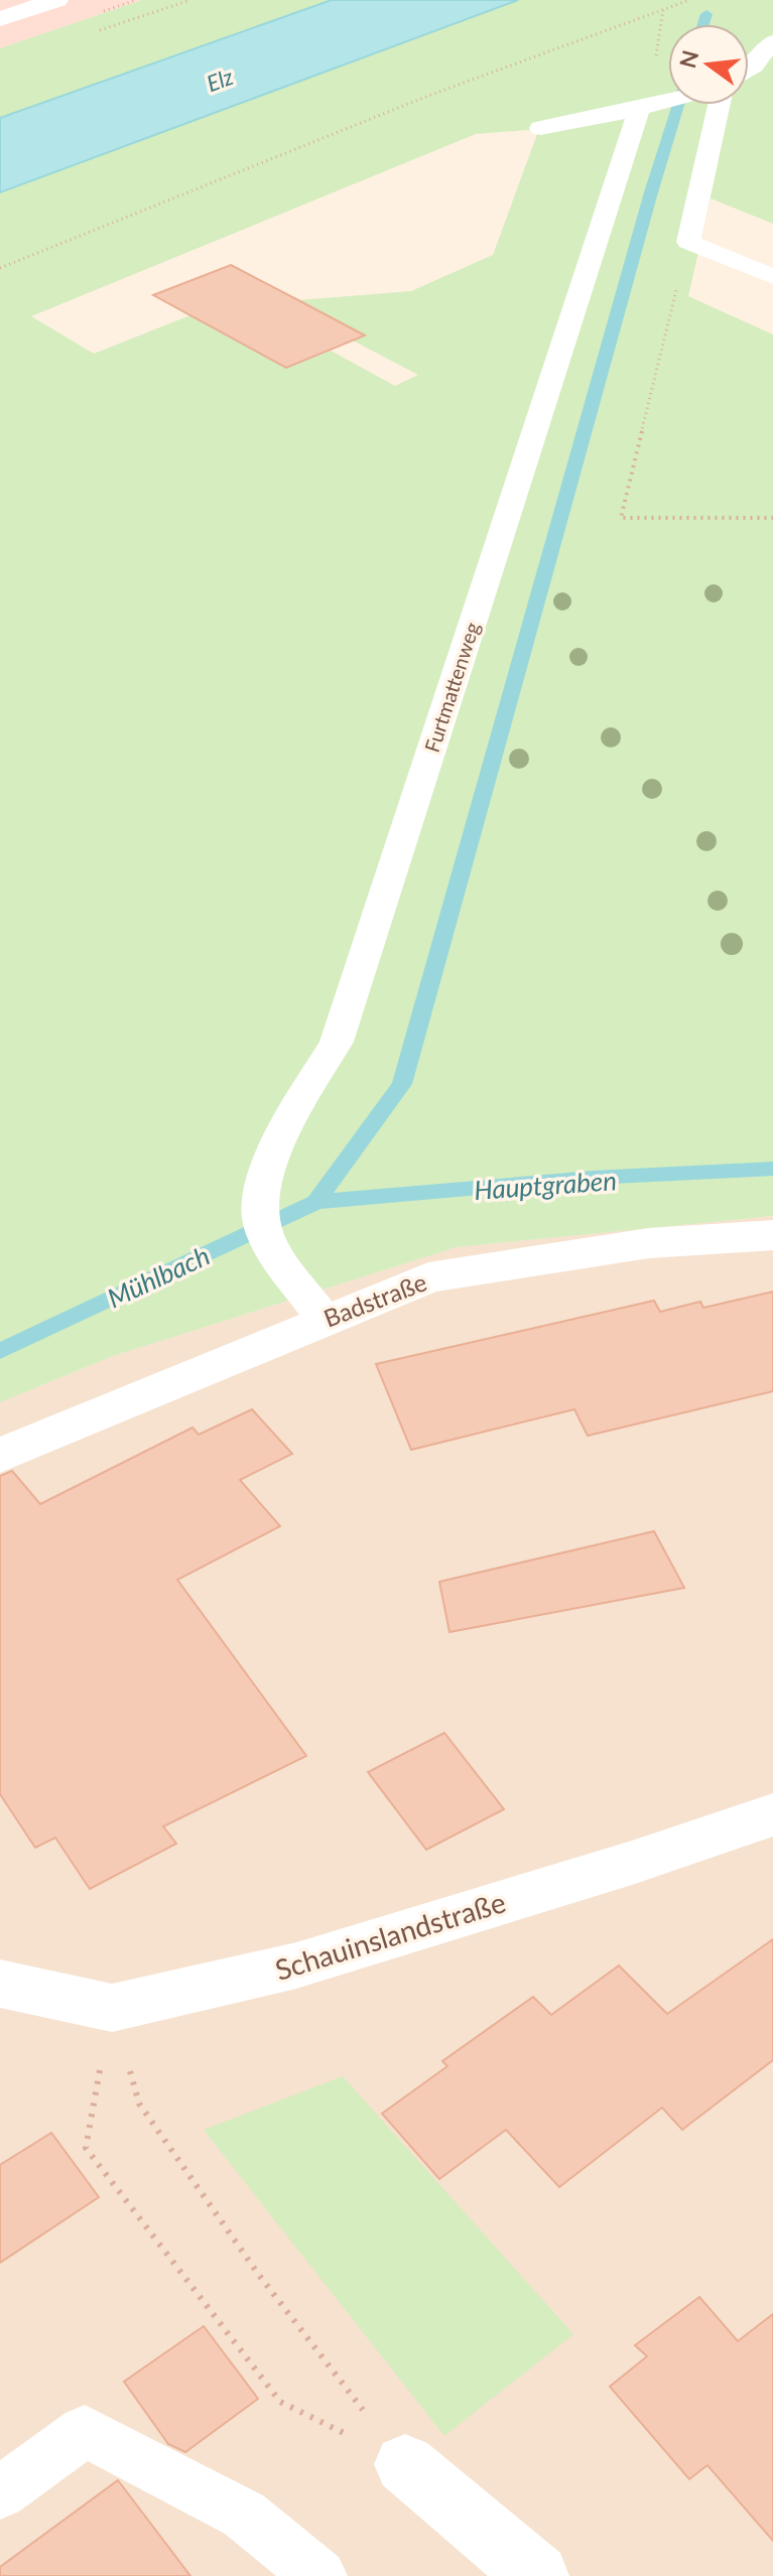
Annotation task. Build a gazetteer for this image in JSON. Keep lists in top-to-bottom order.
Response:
{
  "streets": {
    "street": ["Badstraße", "Schauinslandstraße"],
    "lane": ["Furtmattenweg"]
  },
  "crossings": [
    ["Furtmattenweg", "Badstraße"]
  ],
  "water": ["Elz", "Hauptgraben", "Mühlbach"],
  "north": "left"
}
